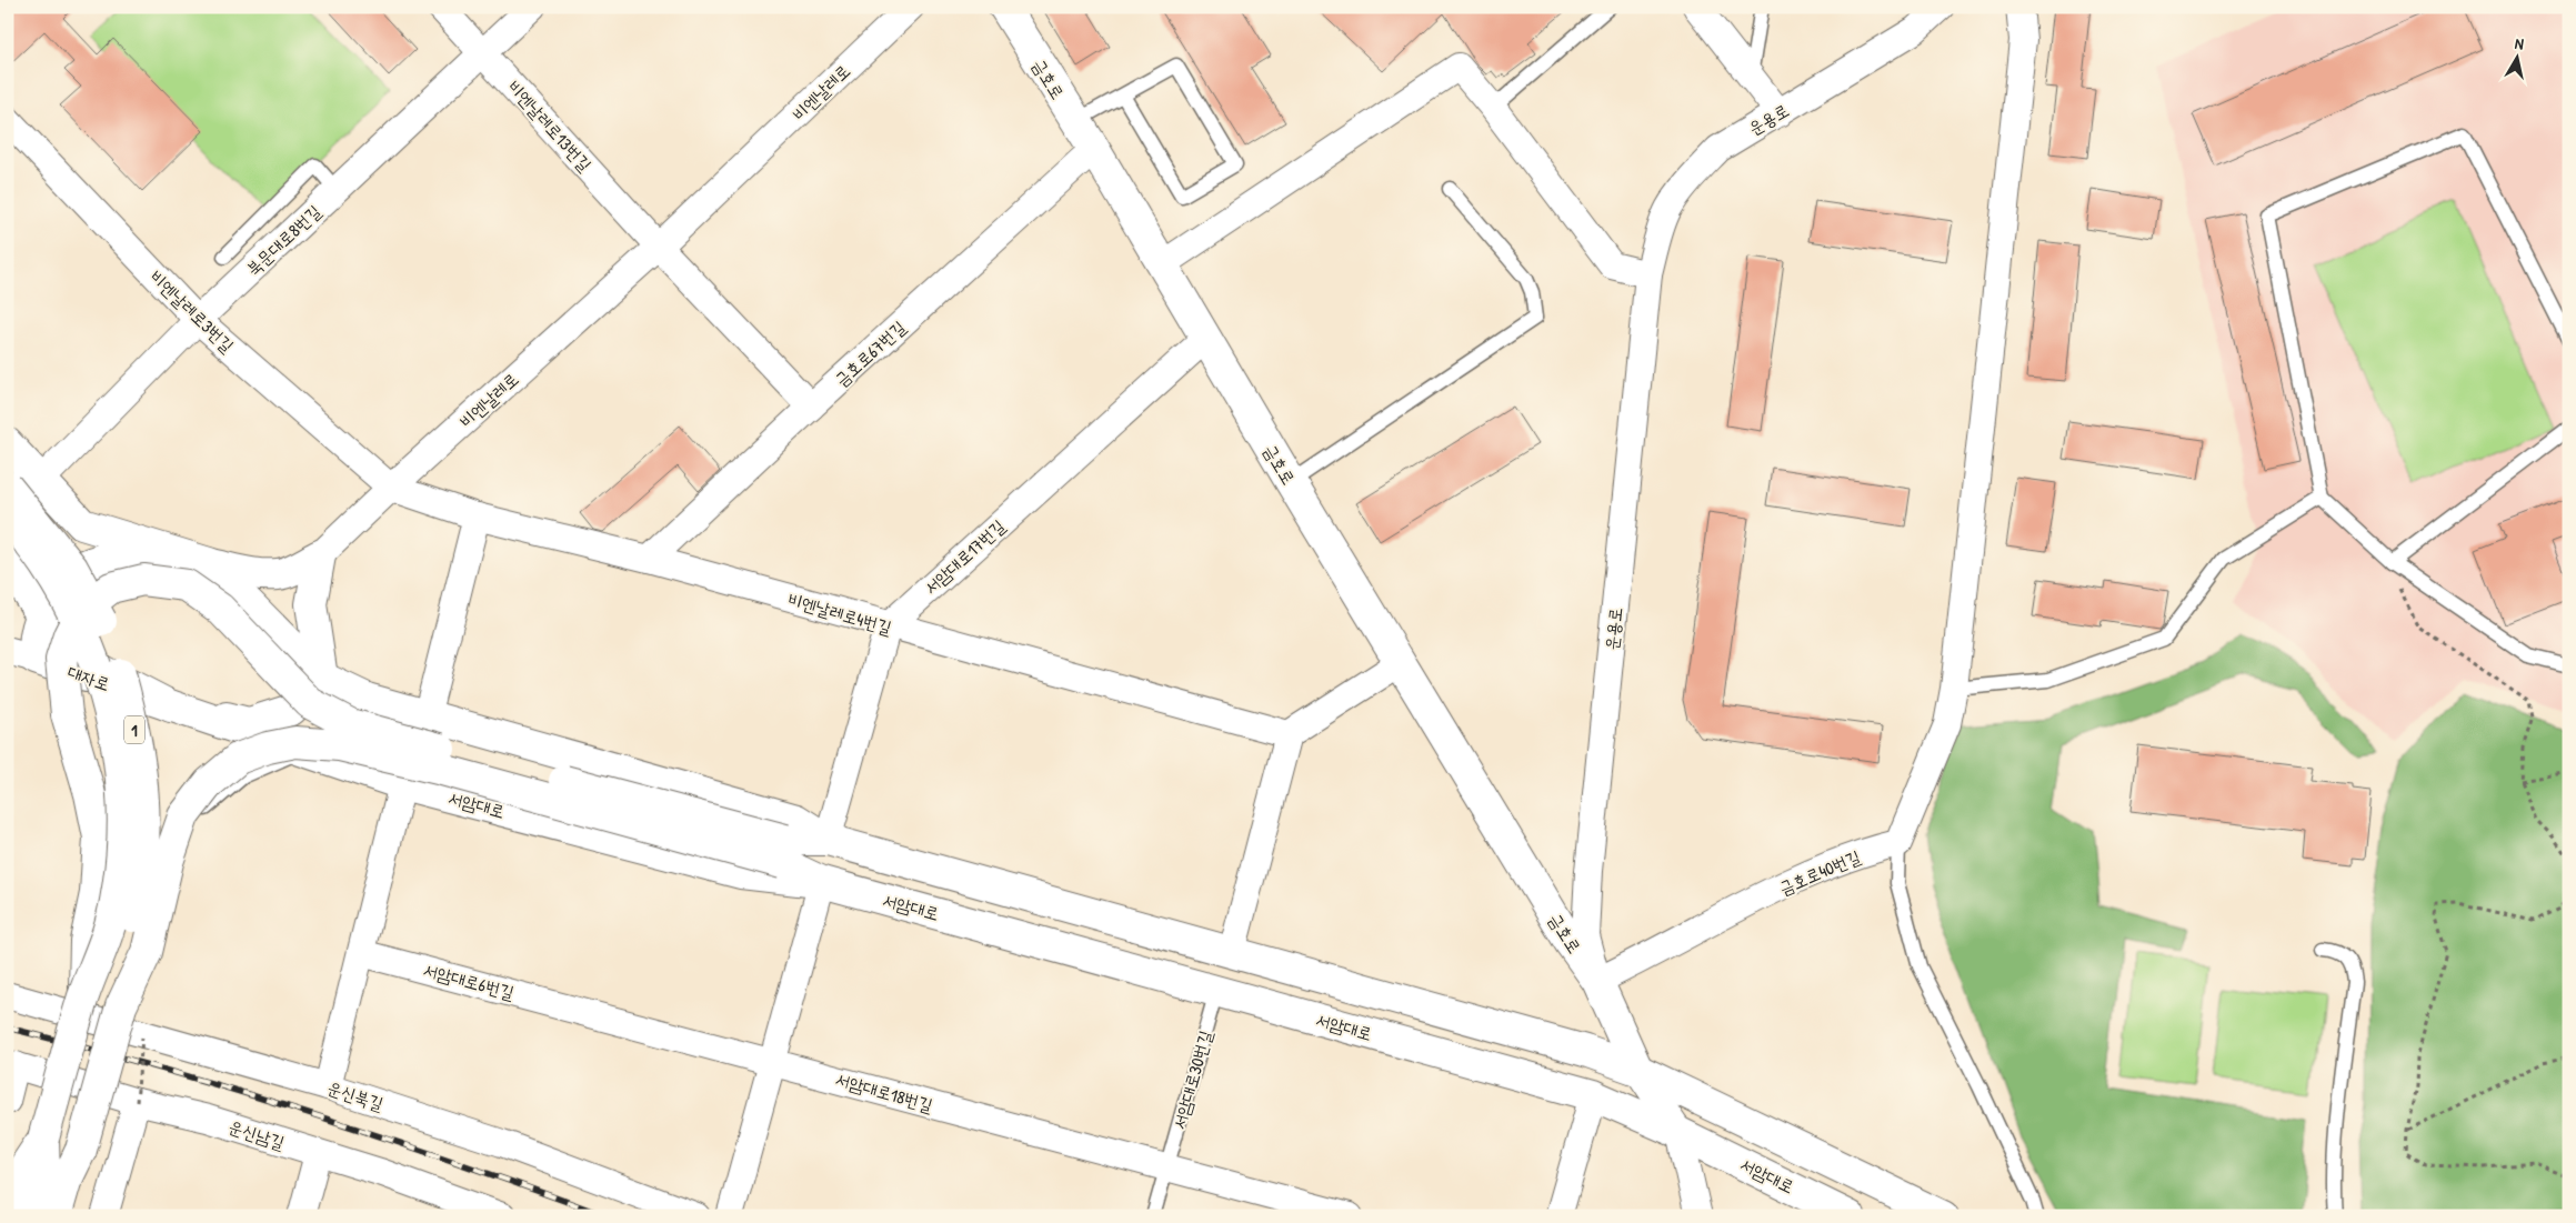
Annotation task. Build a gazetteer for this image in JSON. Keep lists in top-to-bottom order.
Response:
{
  "streets": {
    "main road": [
      "금호로",
      "대자로",
      "1",
      "서암대로"
    ],
    "street": [
      "비엔날레로",
      "운용로",
      "비엔날레로13번길",
      "북문대로8번길",
      "비엔날레로3번길",
      "금호로67번길",
      "서암대로17번길",
      "비엔날레로4번길",
      "금호로40번길",
      "서암대로6번길",
      "서암대로18번길",
      "운신북길",
      "운신남길"
    ],
    "lane": ["서암대로30번길"]
  },
  "crossings": [
    ["금호로", "운용로"],
    ["금호로", "금호로67번길"],
    ["금호로", "서암대로17번길"],
    ["금호로", "서암대로"],
    ["금호로", "금호로40번길"],
    ["비엔날레로", "비엔날레로13번길"],
    ["비엔날레로", "비엔날레로3번길"],
    ["비엔날레로", "비엔날레로4번길"],
    ["운용로", "금호로40번길"],
    ["비엔날레로13번길", "북문대로8번길"],
    ["북문대로8번길", "비엔날레로3번길"],
    ["비엔날레로3번길", "비엔날레로4번길"],
    ["금호로67번길", "비엔날레로4번길"],
    ["서암대로17번길", "비엔날레로4번길"],
    ["대자로", "서암대로"],
    ["1", "운신북길"],
    ["서암대로", "서암대로30번길"],
    ["서암대로6번길", "서암대로18번길"],
    ["서암대로30번길", "서암대로18번길"]
  ],
  "north": "top"
}
